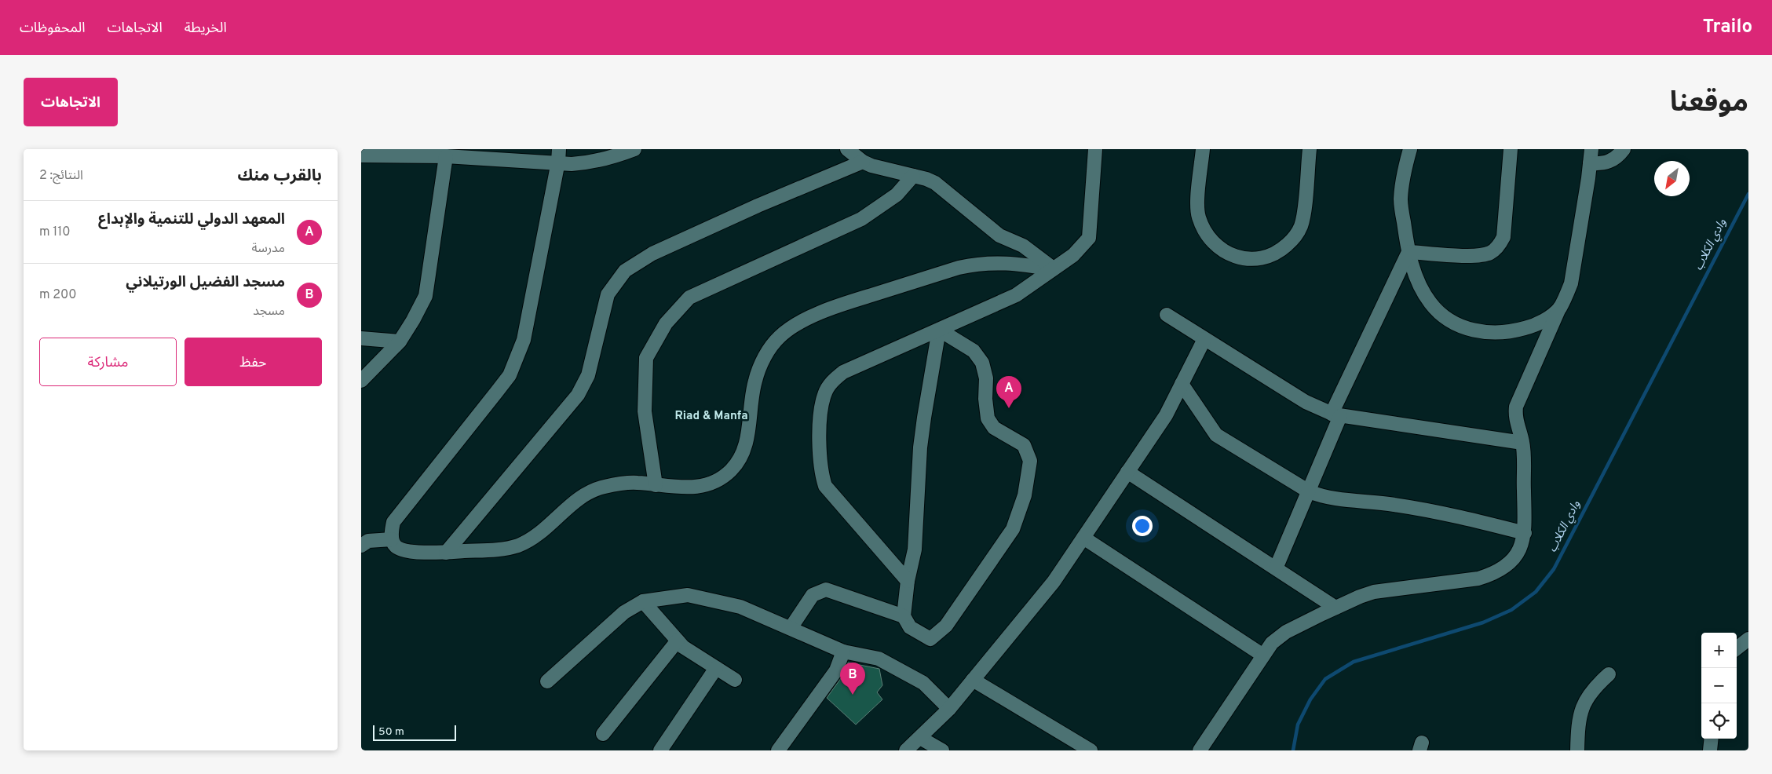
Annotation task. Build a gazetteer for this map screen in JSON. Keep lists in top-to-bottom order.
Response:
{
  "districts": ["Riad & Manfa"],
  "water": ["وادي الكلاب"],
  "scale_bar": "50 m",
  "north": "bottom left",
  "page": {
    "header": "Trailo",
    "nav": ["الخريطة", "الاتجاهات", "المحفوظات"],
    "title": "موقعنا",
    "buttons": [
      "الاتجاهات",
      ["حفظ", "مشاركة"]
    ],
    "heading": ["بالقرب منك", "النتائج: 2"],
    "list": [
      {
        "mark": "A",
        "name": "المعهد الدولي للتنمية والإبداع",
        "note": "مدرسة",
        "value": "110 m"
      },
      {
        "mark": "B",
        "name": "مسجد الفضيل الورتيلاني",
        "note": "مسجد",
        "value": "200 m"
      }
    ],
    "pins": ["A", "B"],
    "map_buttons": ["+", "−"],
    "scale": "50 m"
  }
}
